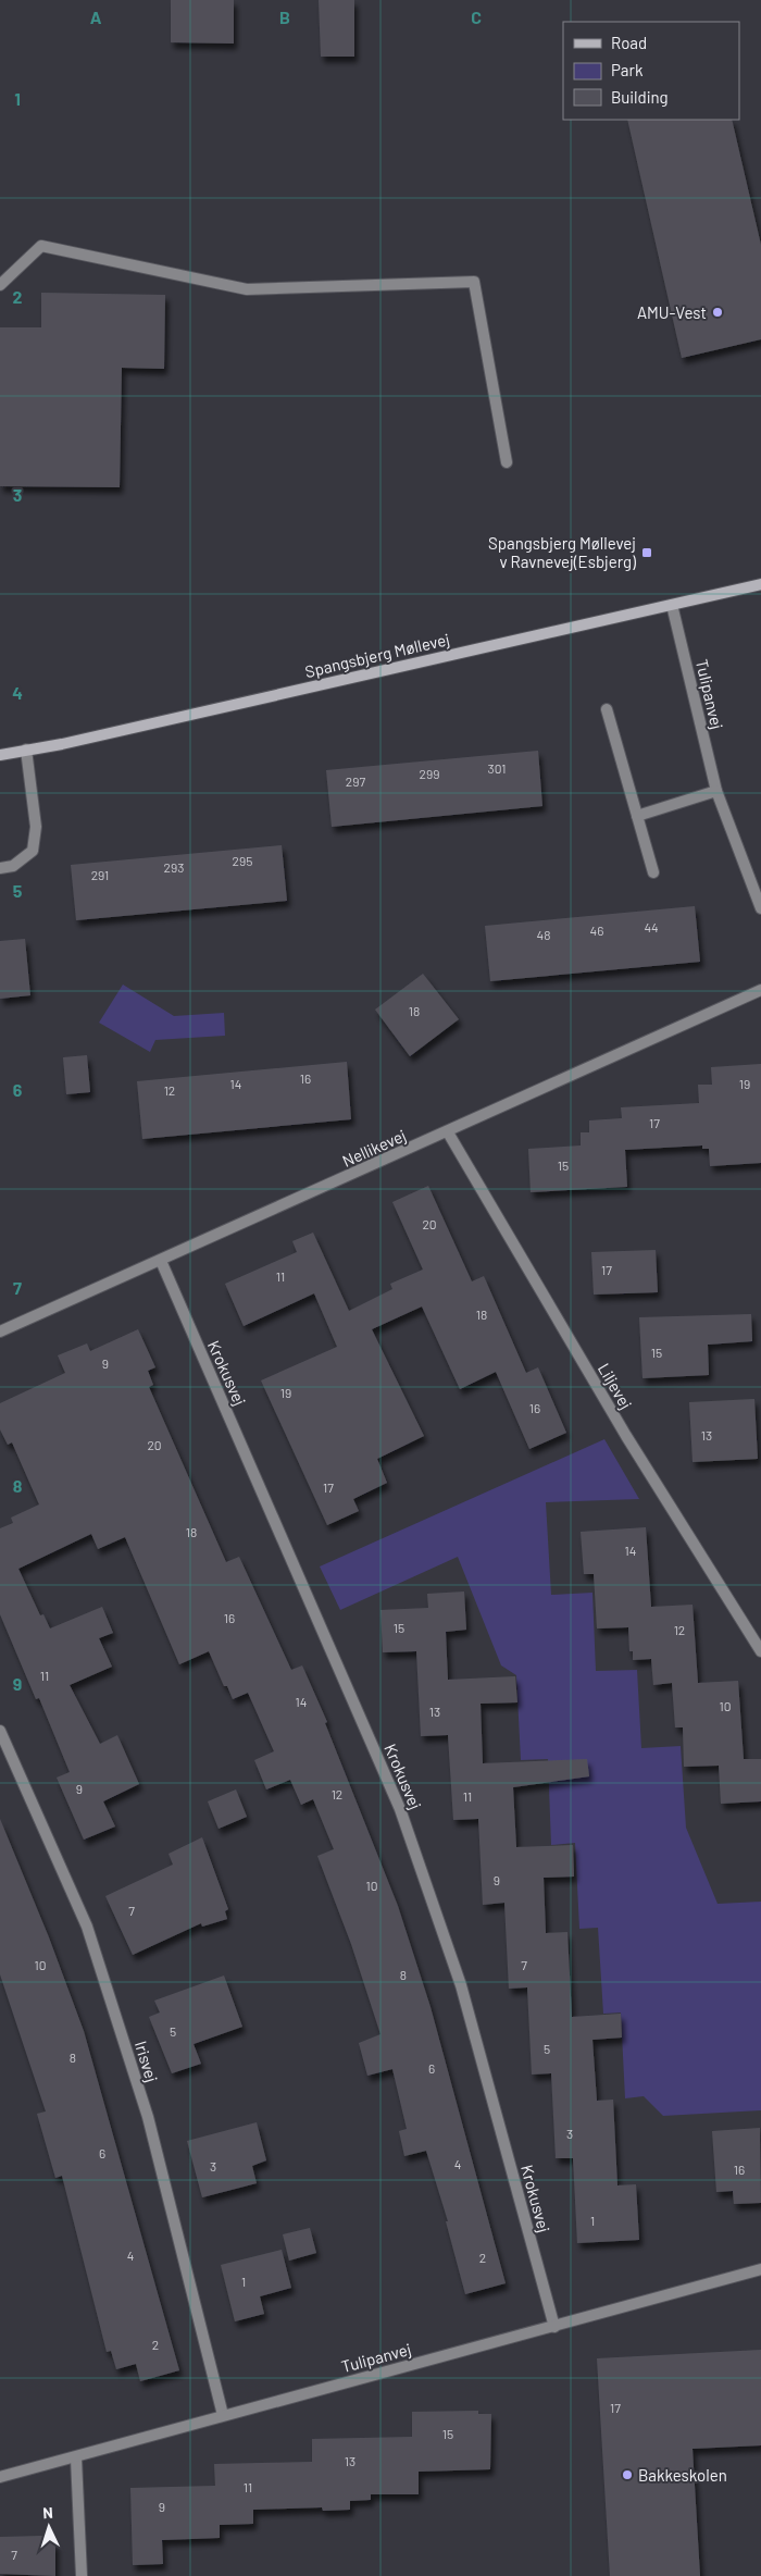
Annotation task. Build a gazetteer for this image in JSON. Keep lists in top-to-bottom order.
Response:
{
  "streets": {
    "street": [
      "Spangsbjerg Møllevej",
      "Tulipanvej",
      "Nellikevej",
      "Krokusvej",
      "Liljevej",
      "Irisvej"
    ]
  },
  "crossings": [
    ["Spangsbjerg Møllevej", "Tulipanvej"],
    ["Tulipanvej", "Krokusvej"],
    ["Tulipanvej", "Irisvej"],
    ["Nellikevej", "Krokusvej"],
    ["Nellikevej", "Liljevej"]
  ],
  "places": {
    "other": ["AMU-Vest", "Bakkeskolen"],
    "transit": ["Spangsbjerg Møllevej v Ravnevej(Esbjerg)"]
  },
  "house_numbers": [
    "301",
    "299",
    "297",
    "295",
    "293",
    "291",
    "44",
    "46",
    "48",
    "18",
    "16",
    "14",
    "19",
    "12",
    "17",
    "15",
    "20",
    "17",
    "11",
    "18",
    "15",
    "9",
    "19",
    "16",
    "13",
    "20",
    "17",
    "18",
    "14",
    "16",
    "15",
    "12",
    "11",
    "14",
    "10",
    "13",
    "9",
    "12",
    "11",
    "9",
    "10",
    "7",
    "10",
    "7",
    "8",
    "5",
    "5",
    "8",
    "6",
    "3",
    "6",
    "4",
    "3",
    "16",
    "1",
    "4",
    "2",
    "1",
    "2",
    "17",
    "15",
    "13",
    "11",
    "9",
    "7"
  ],
  "legend": ["Road", "Park", "Building"],
  "north": "top",
  "grid": {
    "columns": ["A", "B", "C"],
    "rows": [
      "1",
      "2",
      "3",
      "4",
      "5",
      "6",
      "7",
      "8",
      "9"
    ]
  }
}
